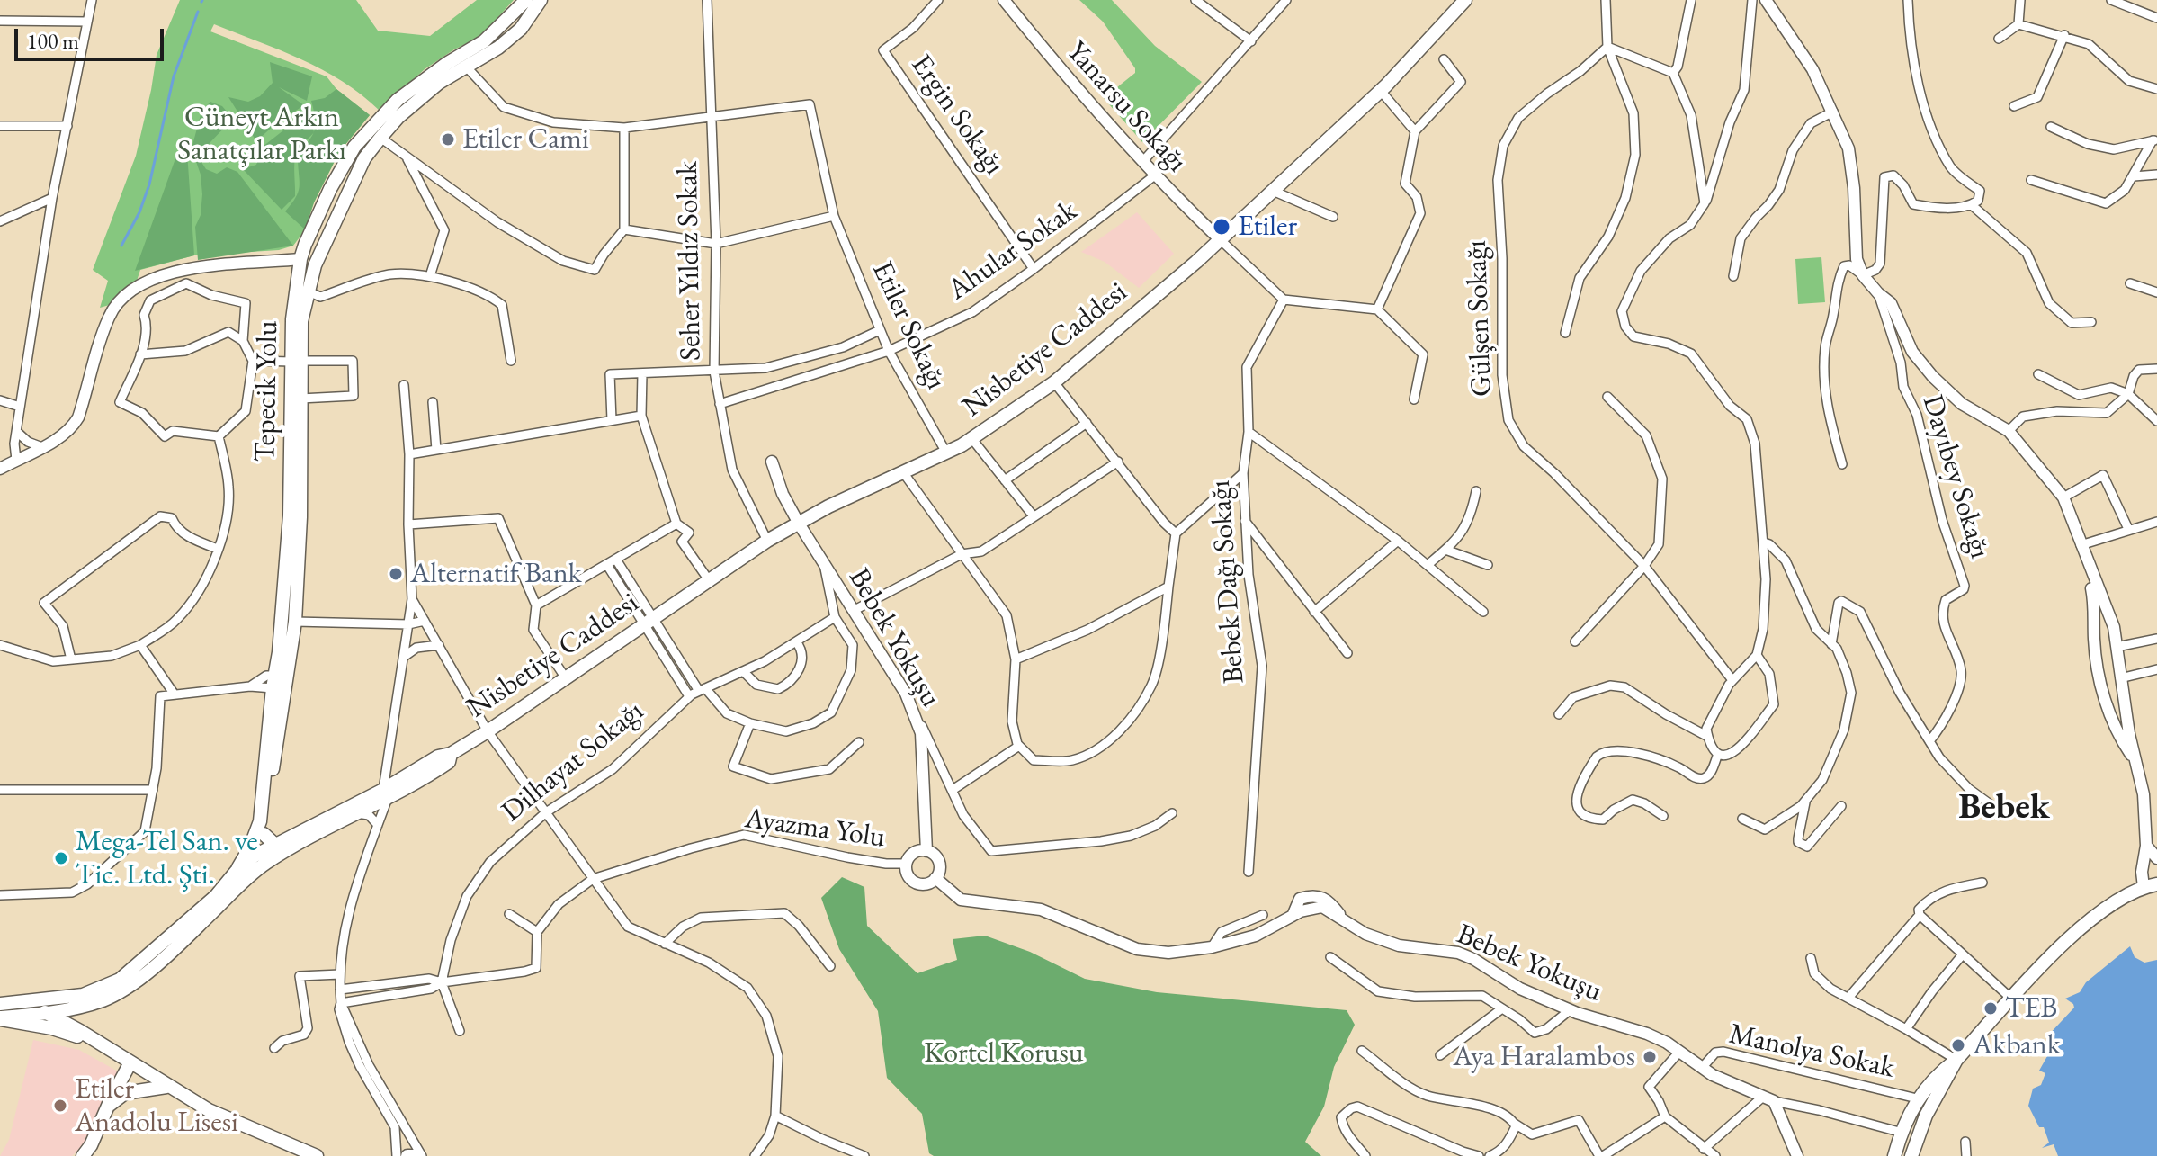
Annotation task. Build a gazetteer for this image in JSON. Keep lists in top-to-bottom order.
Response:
{
  "streets": {
    "main road": ["Nisbetiye Caddesi", "Tepecik Yolu"],
    "street": [
      "Yanarsu Sokağı",
      "Ergin Sokağı",
      "Ahular Sokak",
      "Seher Yıldız Sokak",
      "Gülşen Sokağı",
      "Etiler Sokağı",
      "Dayıbey Sokağı",
      "Bebek Dağı Sokağı",
      "Bebek Yokuşu",
      "Dilhayat Sokağı",
      "Ayazma Yolu",
      "Manolya Sokak"
    ]
  },
  "crossings": [
    ["Yanarsu Sokağı", "Ahular Sokak"],
    ["Yanarsu Sokağı", "Nisbetiye Caddesi"],
    ["Ergin Sokağı", "Ahular Sokak"],
    ["Ahular Sokak", "Seher Yıldız Sokak"],
    ["Ahular Sokak", "Etiler Sokağı"],
    ["Seher Yıldız Sokak", "Etiler Sokağı"],
    ["Seher Yıldız Sokak", "Nisbetiye Caddesi"],
    ["Etiler Sokağı", "Nisbetiye Caddesi"],
    ["Nisbetiye Caddesi", "Tepecik Yolu"],
    ["Nisbetiye Caddesi", "Bebek Yokuşu"],
    ["Bebek Yokuşu", "Ayazma Yolu"],
    ["Bebek Yokuşu", "Manolya Sokak"]
  ],
  "districts": ["Bebek"],
  "parks": ["Cüneyt Arkın Sanatçılar Parkı", "Kortel Korusu"],
  "places": [
    "Etiler Cami",
    "Etiler",
    "Alternatif Bank",
    "Mega-Tel San. ve Tic. Ltd. Şti.",
    "TEB",
    "Akbank",
    "Aya Haralambos",
    "Etiler Anadolu Lisesi"
  ],
  "scale_bar": "100 m"
}
